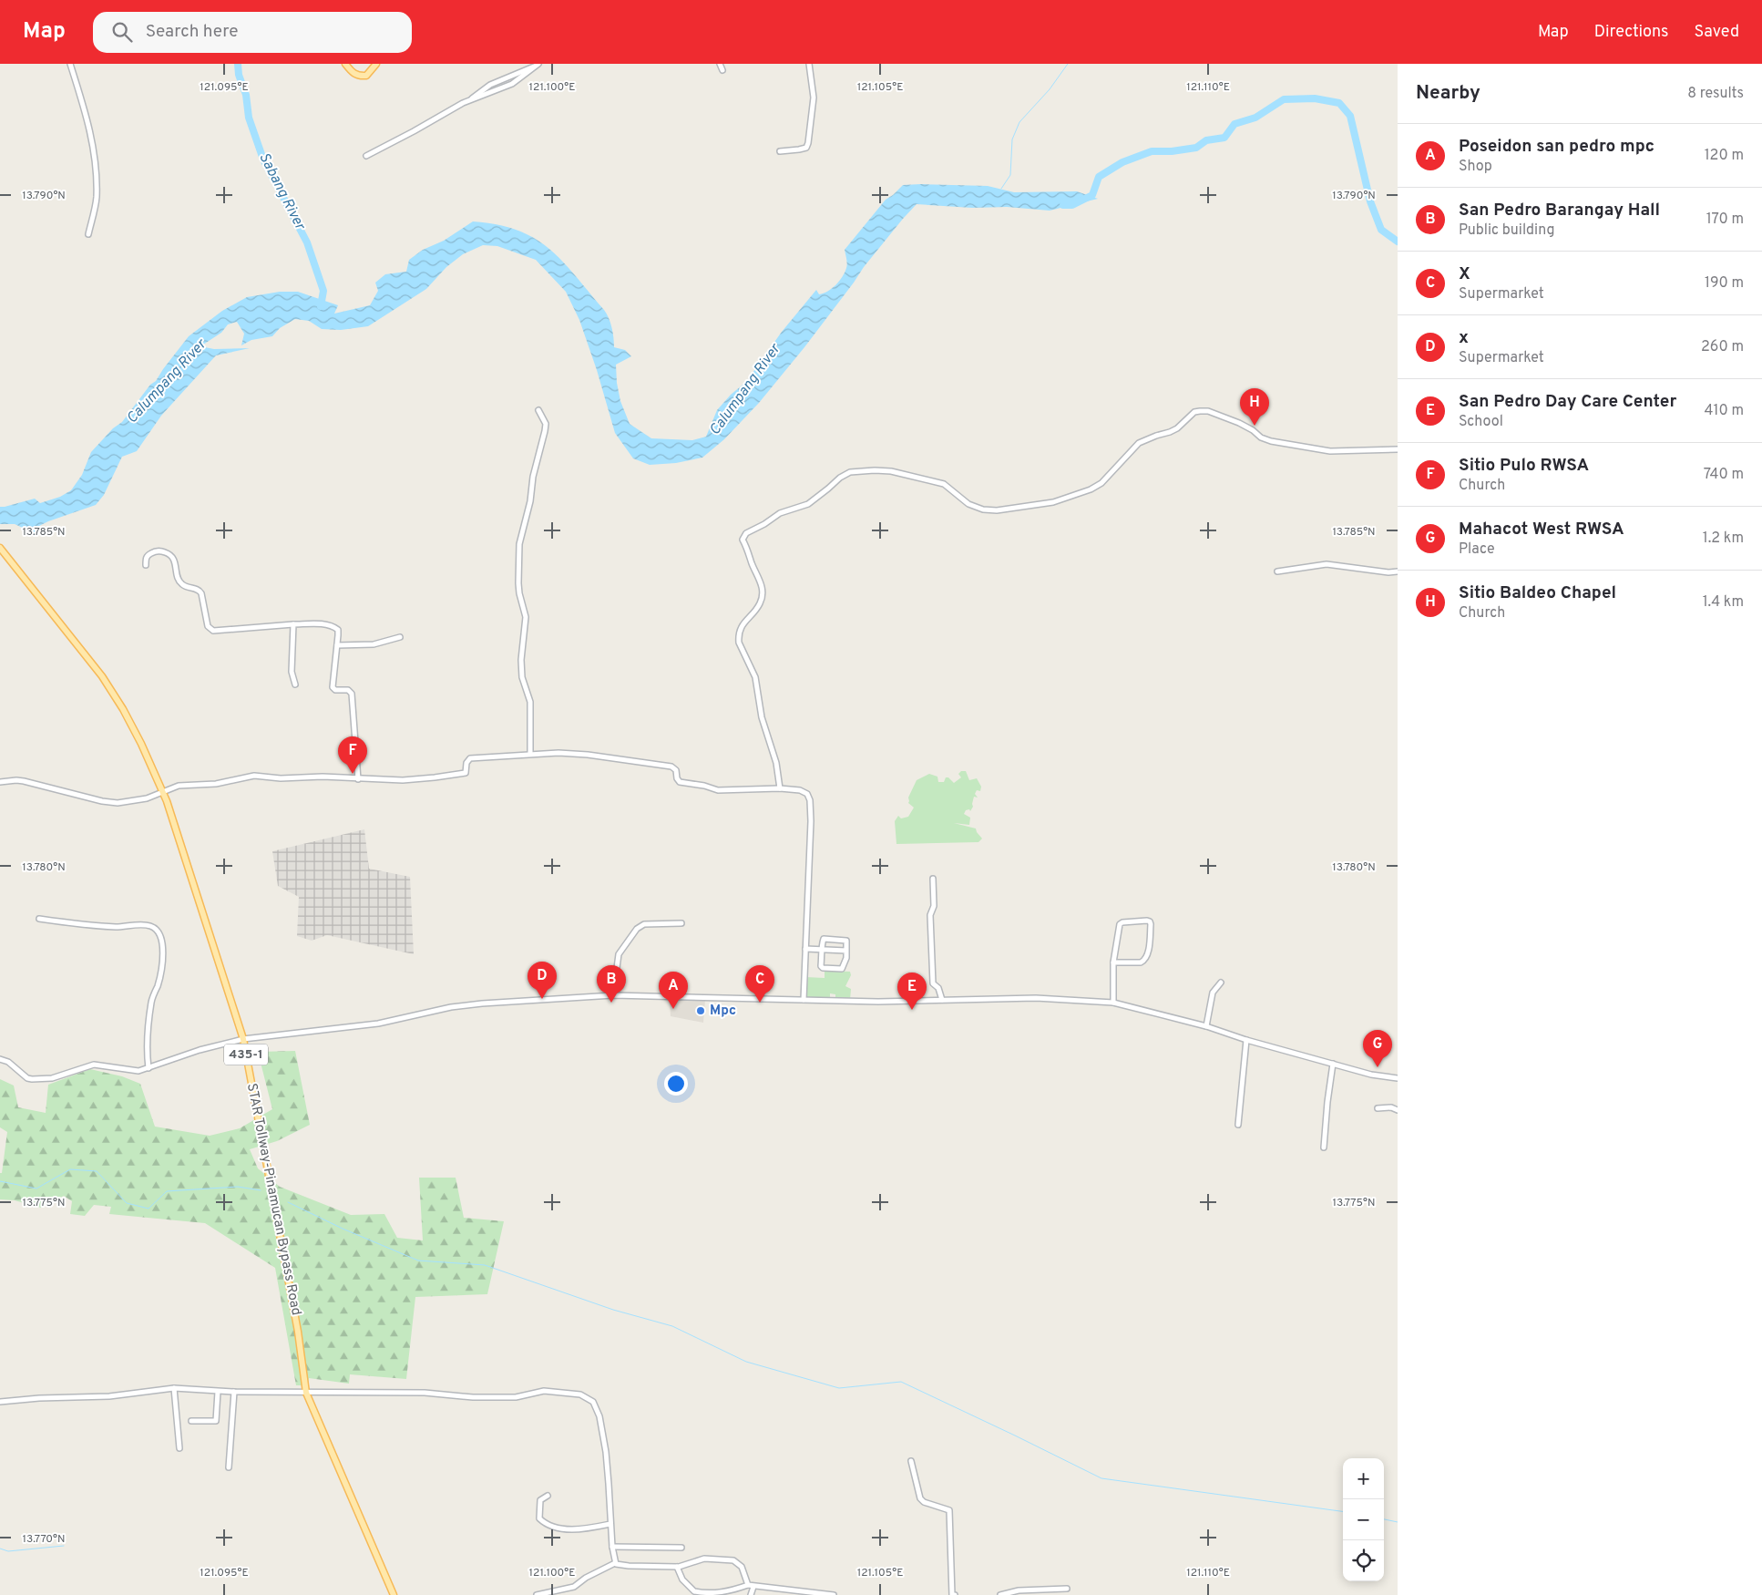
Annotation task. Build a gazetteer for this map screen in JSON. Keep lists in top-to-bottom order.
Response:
{
  "streets": {
    "main road": ["435-1", "STAR Tollway-Pinamucan Bypass Road"]
  },
  "water": ["Sabang River", "Calumpang River"],
  "places": ["Mpc"],
  "page": {
    "header": "Map",
    "search": "Search here",
    "nav": ["Map", "Directions", "Saved"],
    "heading": ["Nearby", "8 results"],
    "list": [
      {
        "mark": "A",
        "name": "Poseidon san pedro mpc",
        "note": "Shop",
        "value": "120 m"
      },
      {
        "mark": "B",
        "name": "San Pedro Barangay Hall",
        "note": "Public building",
        "value": "170 m"
      },
      {
        "mark": "C",
        "name": "X",
        "note": "Supermarket",
        "value": "190 m"
      },
      {
        "mark": "D",
        "name": "x",
        "note": "Supermarket",
        "value": "260 m"
      },
      {
        "mark": "E",
        "name": "San Pedro Day Care Center",
        "note": "School",
        "value": "410 m"
      },
      {
        "mark": "F",
        "name": "Sitio Pulo RWSA",
        "note": "Church",
        "value": "740 m"
      },
      {
        "mark": "G",
        "name": "Mahacot West RWSA",
        "note": "Place",
        "value": "1.2 km"
      },
      {
        "mark": "H",
        "name": "Sitio Baldeo Chapel",
        "note": "Church",
        "value": "1.4 km"
      }
    ],
    "pins": [
      "H",
      "F",
      "D",
      "B",
      "C",
      "A",
      "E",
      "G"
    ],
    "map_buttons": ["+", "−"]
  },
  "coordinates": [
    "121.095°E",
    "121.100°E",
    "121.105°E",
    "121.110°E",
    "13.790°N",
    "13.785°N",
    "13.780°N",
    "13.775°N",
    "13.770°N"
  ]
}
